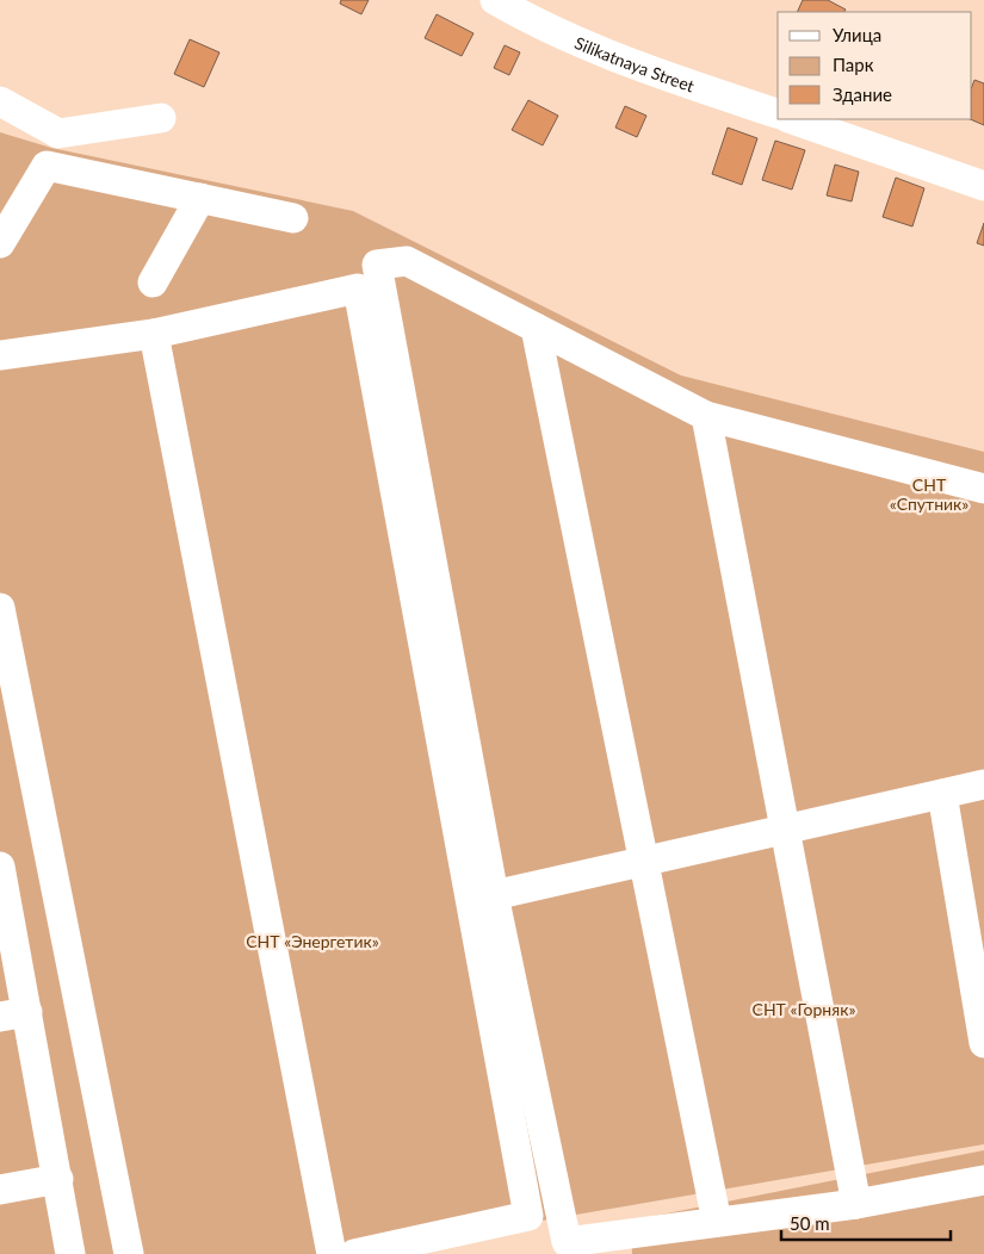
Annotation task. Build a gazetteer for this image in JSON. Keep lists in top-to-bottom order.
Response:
{
  "streets": {
    "street": ["Silikatnaya Street"]
  },
  "parks": ["СНТ «Спутник»", "СНТ «Энергетик»", "СНТ «Горняк»"],
  "legend": ["Улица", "Парк", "Здание"],
  "scale_bar": "50 m"
}
